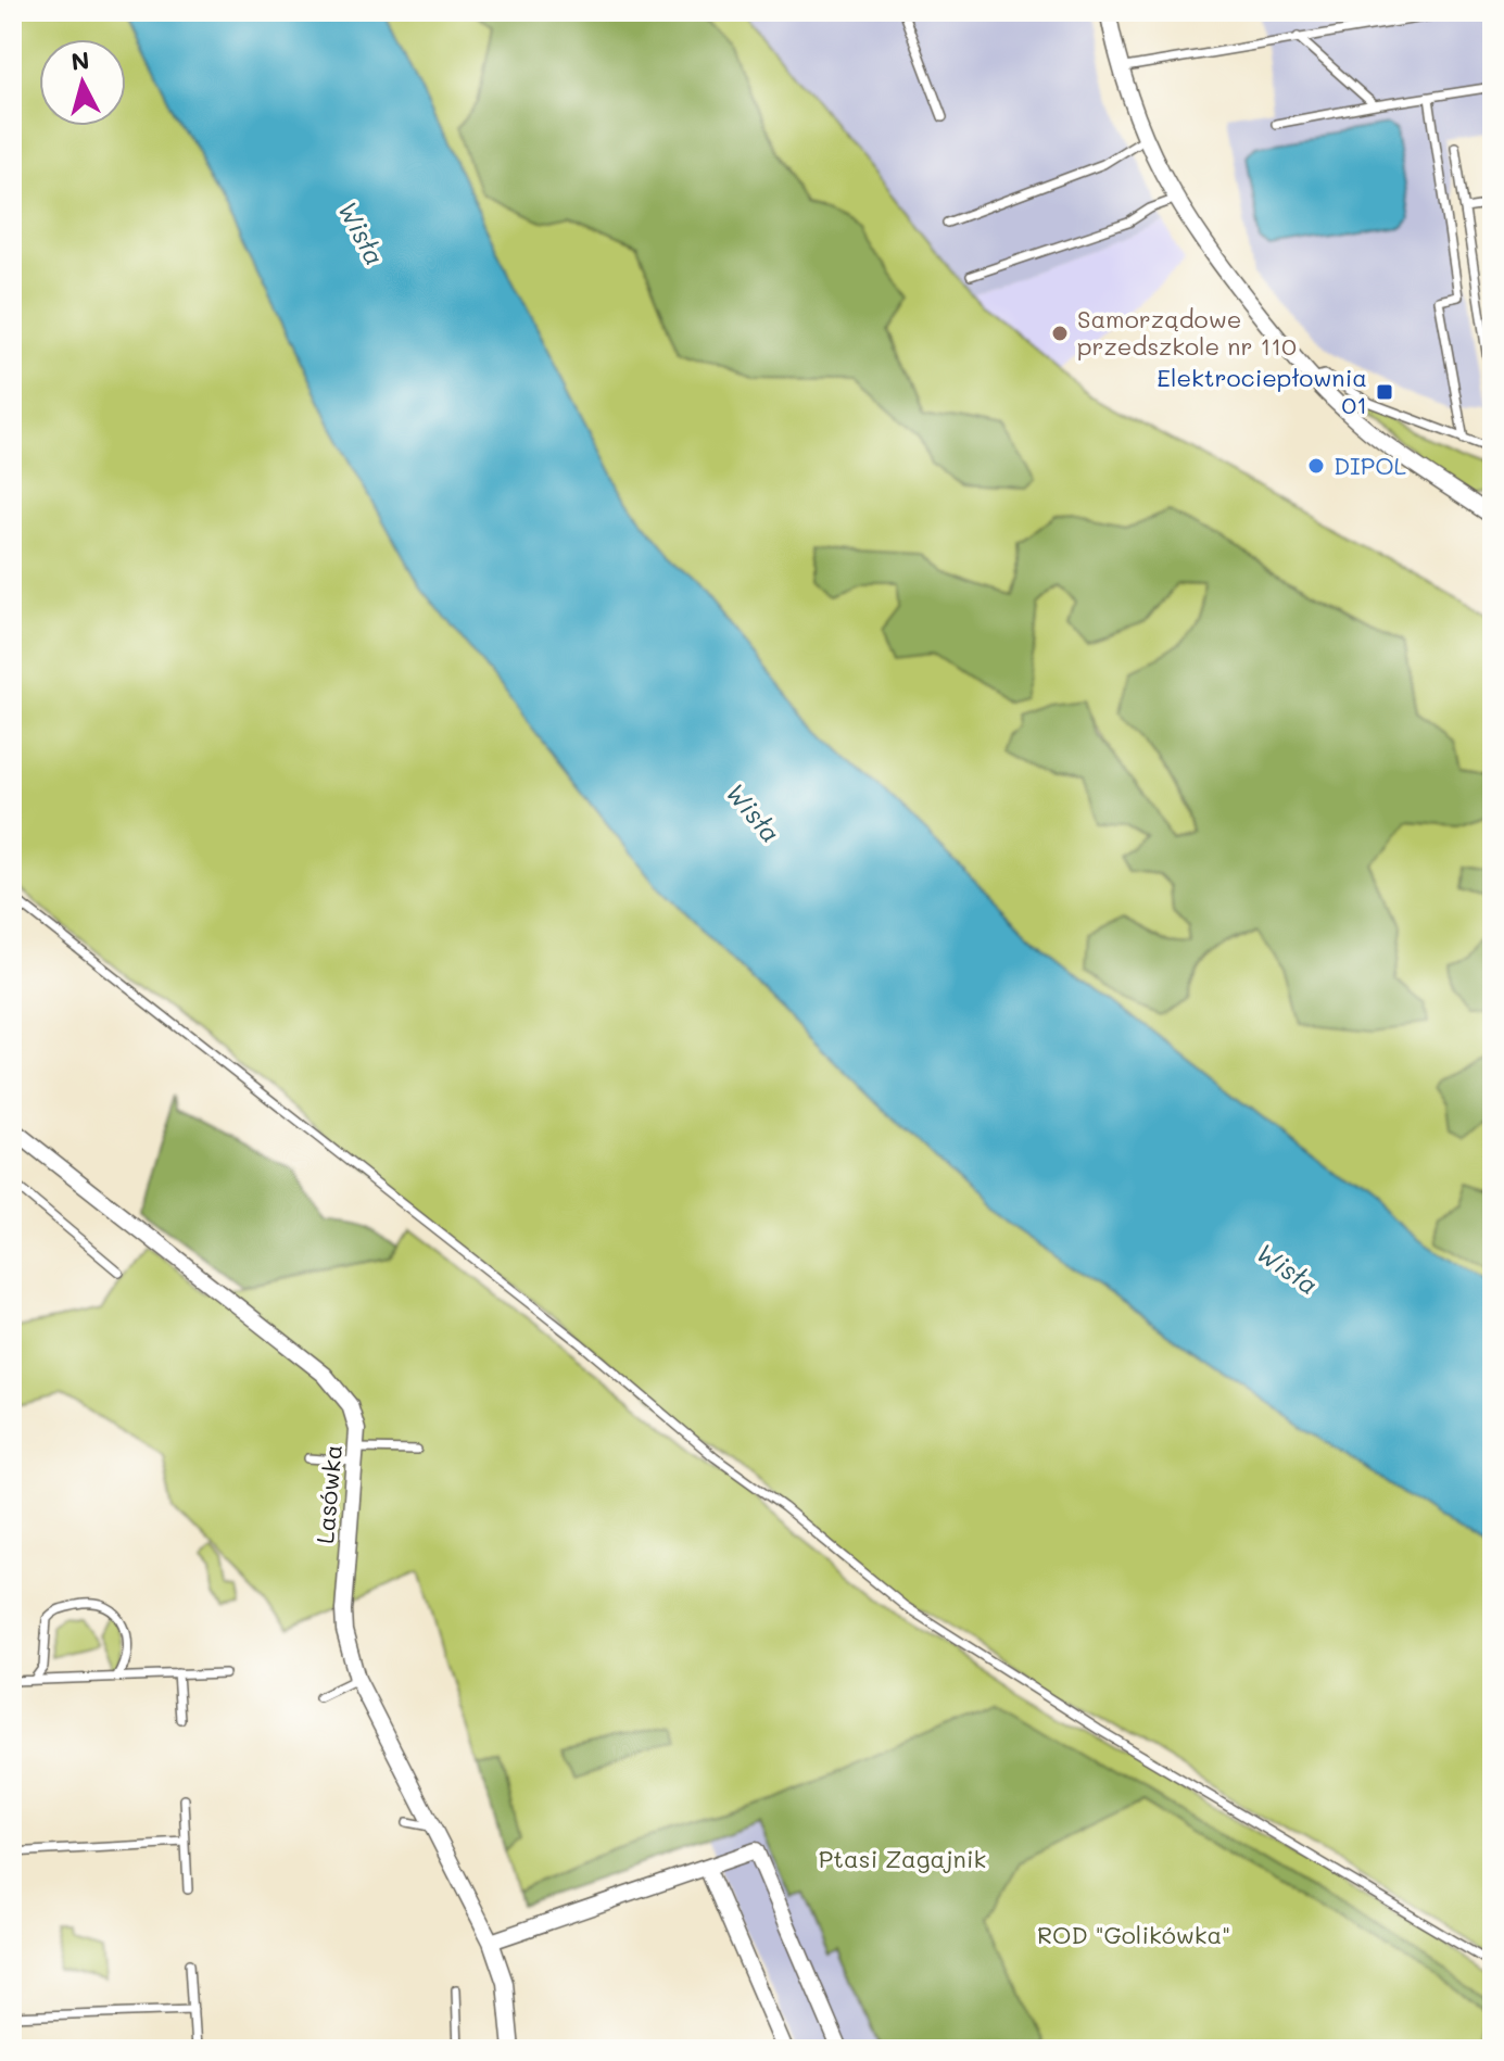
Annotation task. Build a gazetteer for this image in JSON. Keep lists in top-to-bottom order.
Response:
{
  "streets": {
    "street": ["Lasówka"]
  },
  "water": ["Wisła"],
  "parks": ["Ptasi Zagajnik", "ROD \"Golikówka\""],
  "places": {
    "other": ["Samorządowe przedszkole nr 110", "DIPOL"],
    "transit": ["Elektrociepłownia 01"]
  },
  "north": "top"
}
